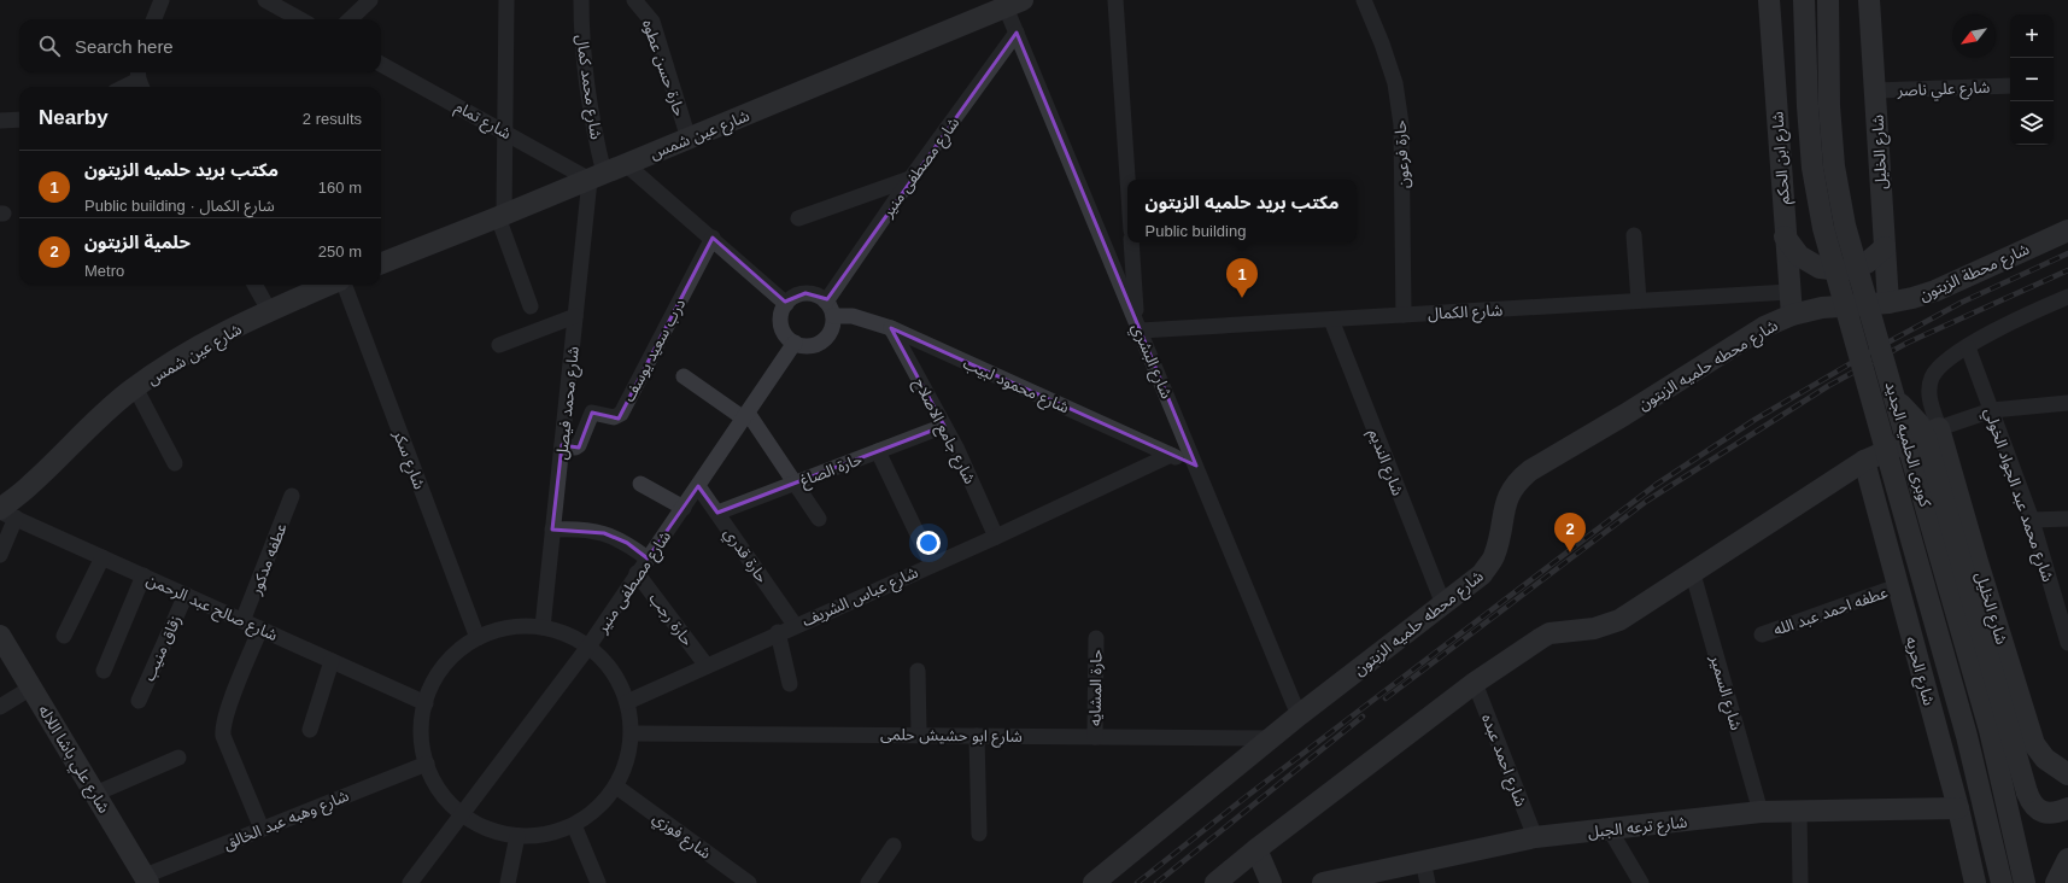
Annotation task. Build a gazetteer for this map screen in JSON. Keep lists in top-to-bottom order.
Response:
{
  "streets": {
    "street": [
      "حارة حسن عطوه",
      "شارع محمد كمال",
      "شارع علي ناصر",
      "شارع تمام",
      "شارع عين شمس",
      "شارع الخليل",
      "حارة فرعون",
      "شارع ابن الحكم",
      "شارع مصطفى منير",
      "شارع محطة الزيتون",
      "شارع الكمال",
      "درب سعيد يوسف",
      "شارع البشري",
      "شارع محطه حلميه الزيتون",
      "شارع محمود لبيب",
      "شارع محمد فيصل",
      "شارع جامع الاصلاح",
      "كوبرى الحلميه الجديد",
      "شارع سكر",
      "شارع النديم",
      "حارة الصاغ",
      "شارع محمد عبد الجواد الخولي",
      "حارة قدري",
      "عطفه مدكور",
      "شارع عباس الشريف",
      "شارع صالح عبد الرحمن",
      "عطفه احمد عبد الله",
      "حارة رجب",
      "زقاق منيب",
      "شارع الحريه",
      "حارة المشايه",
      "شارع السمير",
      "شارع ابو حشيش حلمى",
      "شارع علي باشا اللاله",
      "شارع احمد عبده",
      "شارع وهبه عبد الخالق",
      "شارع ترعه الجبل",
      "شارع فوزي"
    ]
  },
  "crossings": [
    ["حارة حسن عطوه", "شارع عين شمس"],
    ["شارع محمد كمال", "شارع تمام"],
    ["شارع محمد كمال", "شارع عين شمس"],
    ["شارع محمد كمال", "شارع محمد فيصل"],
    ["شارع علي ناصر", "شارع الخليل"],
    ["شارع تمام", "شارع عين شمس"],
    ["شارع تمام", "شارع محمد فيصل"],
    ["شارع عين شمس", "شارع البشري"],
    ["شارع عين شمس", "شارع محمد فيصل"],
    ["شارع عين شمس", "شارع صالح عبد الرحمن"],
    ["شارع الخليل", "شارع محطة الزيتون"],
    ["حارة فرعون", "شارع الكمال"],
    ["شارع ابن الحكم", "شارع محطة الزيتون"],
    ["شارع ابن الحكم", "شارع الكمال"],
    ["شارع ابن الحكم", "شارع محطه حلميه الزيتون"],
    ["شارع مصطفى منير", "شارع البشري"],
    ["شارع مصطفى منير", "شارع محمود لبيب"],
    ["شارع مصطفى منير", "حارة قدري"],
    ["شارع مصطفى منير", "حارة رجب"],
    ["شارع محطة الزيتون", "شارع محطه حلميه الزيتون"],
    ["شارع الكمال", "شارع البشري"],
    ["شارع الكمال", "شارع النديم"],
    ["درب سعيد يوسف", "شارع محمد فيصل"],
    ["شارع البشري", "شارع محطه حلميه الزيتون"],
    ["شارع البشري", "شارع محمود لبيب"],
    ["شارع محطه حلميه الزيتون", "شارع النديم"],
    ["شارع محطه حلميه الزيتون", "شارع ابو حشيش حلمى"],
    ["شارع محمود لبيب", "شارع جامع الاصلاح"],
    ["شارع محمود لبيب", "شارع عباس الشريف"],
    ["شارع جامع الاصلاح", "حارة الصاغ"],
    ["شارع جامع الاصلاح", "شارع عباس الشريف"],
    ["حارة الصاغ", "حارة قدري"],
    ["حارة قدري", "شارع عباس الشريف"],
    ["عطفه مدكور", "شارع صالح عبد الرحمن"],
    ["شارع عباس الشريف", "حارة رجب"],
    ["شارع صالح عبد الرحمن", "زقاق منيب"],
    ["عطفه احمد عبد الله", "شارع الحريه"],
    ["شارع الحريه", "شارع ترعه الجبل"],
    ["حارة المشايه", "شارع ابو حشيش حلمى"],
    ["شارع السمير", "شارع ترعه الجبل"],
    ["شارع علي باشا اللاله", "شارع وهبه عبد الخالق"],
    ["شارع احمد عبده", "شارع ترعه الجبل"]
  ],
  "north": "bottom left",
  "page": {
    "map_buttons": ["+", "−"],
    "search": "Search here",
    "heading": ["Nearby", "2 results"],
    "list": [
      {
        "mark": "1",
        "name": "مكتب بريد حلميه الزيتون",
        "note": "Public building · شارع الكمال",
        "value": "160 m"
      },
      {
        "mark": "2",
        "name": "حلمية الزيتون",
        "note": "Metro",
        "value": "250 m"
      }
    ],
    "popup": ["مكتب بريد حلميه الزيتون", "Public building"],
    "pins": ["1", "2"]
  }
}
